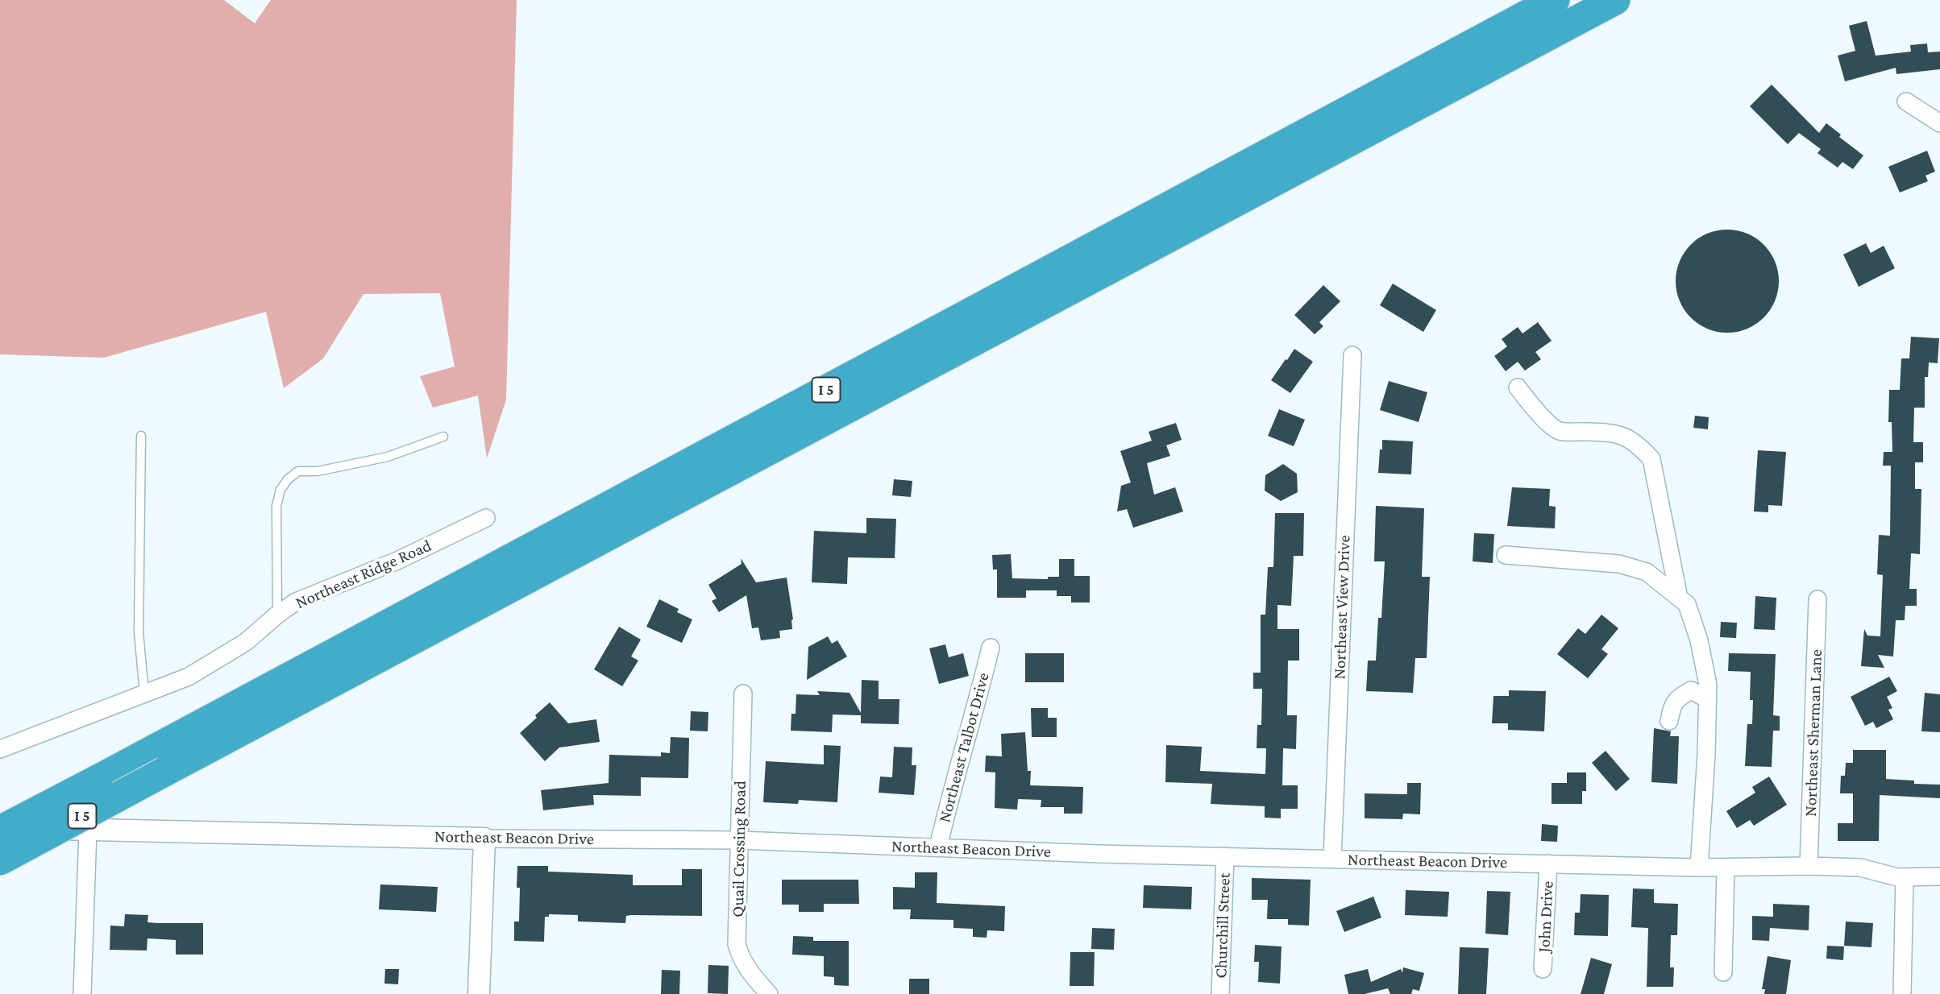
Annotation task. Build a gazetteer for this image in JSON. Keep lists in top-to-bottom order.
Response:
{
  "streets": {
    "highway": ["I 5"],
    "street": [
      "Northeast Ridge Road",
      "Northeast View Drive",
      "Northeast Sherman Lane",
      "Northeast Talbot Drive",
      "Northeast Beacon Drive",
      "Quail Crossing Road",
      "John Drive",
      "Churchill Street"
    ]
  },
  "crossings": [
    ["I 5", "Northeast Beacon Drive"],
    ["Northeast View Drive", "Northeast Beacon Drive"],
    ["Northeast Sherman Lane", "Northeast Beacon Drive"],
    ["Northeast Talbot Drive", "Northeast Beacon Drive"],
    ["Northeast Beacon Drive", "Quail Crossing Road"],
    ["Northeast Beacon Drive", "John Drive"],
    ["Northeast Beacon Drive", "Churchill Street"]
  ]
}
